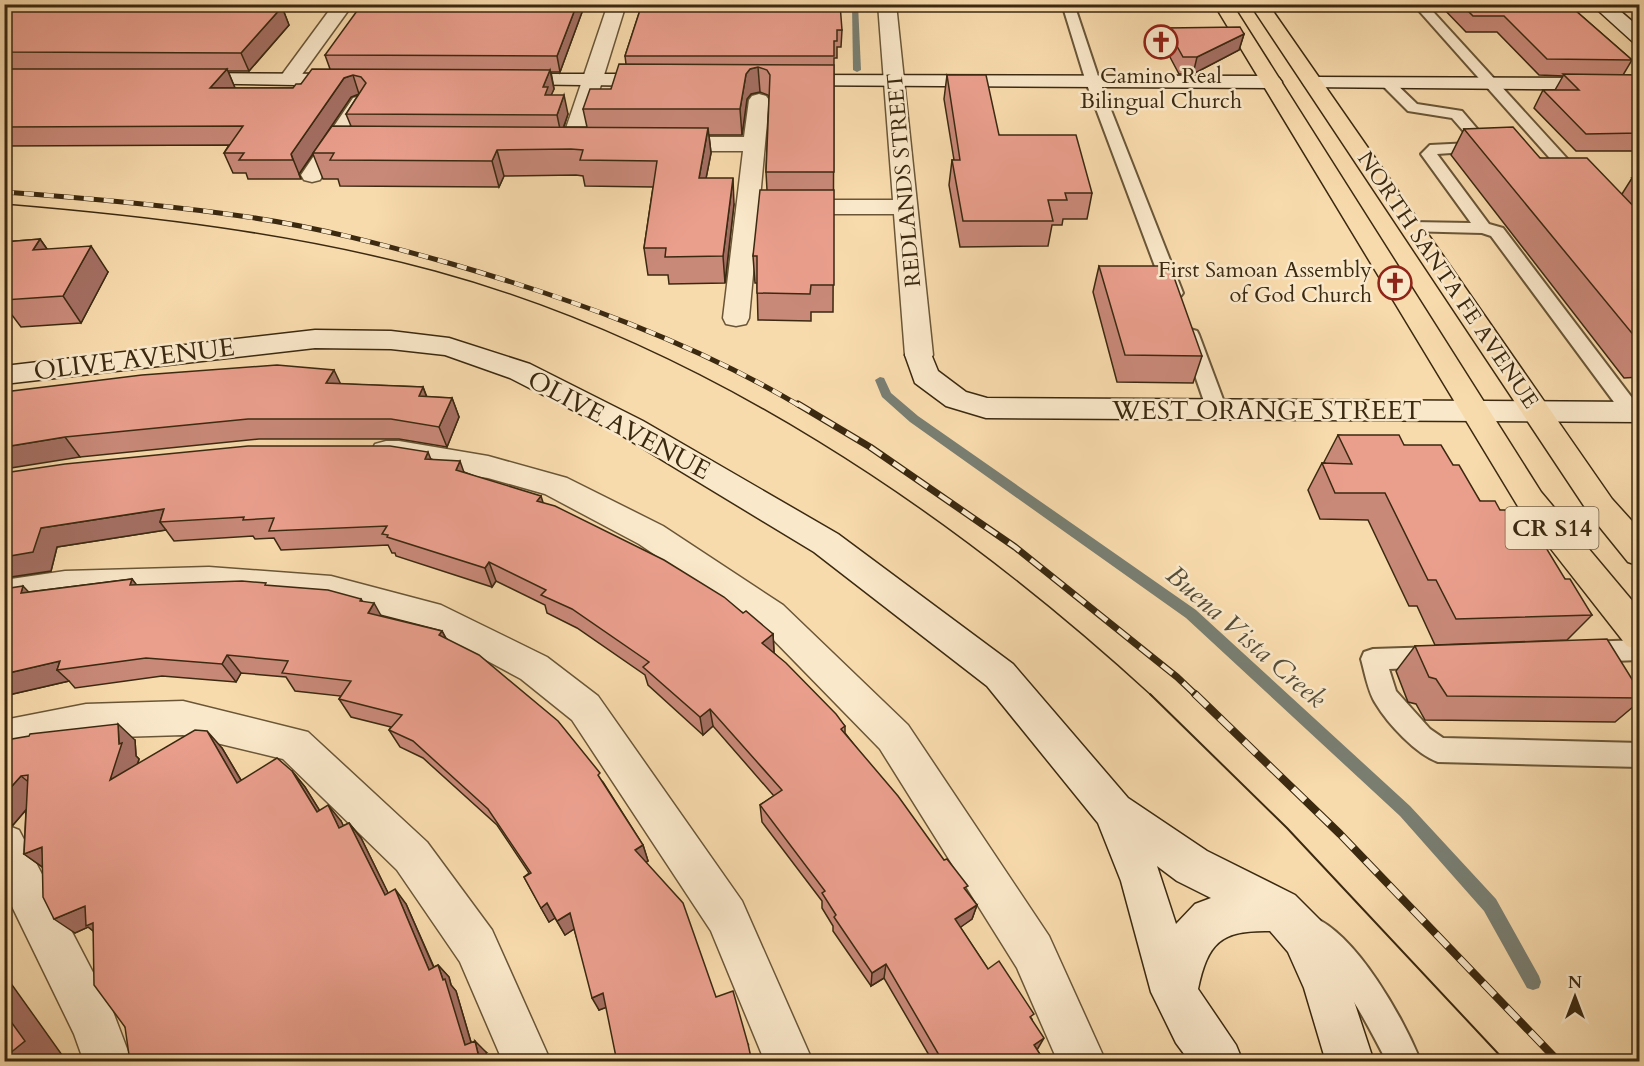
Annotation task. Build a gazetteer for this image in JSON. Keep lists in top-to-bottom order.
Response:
{
  "streets": {
    "main road": ["NORTH SANTA FE AVENUE", "CR S14"],
    "street": ["REDLANDS STREET", "OLIVE AVENUE", "WEST ORANGE STREET"]
  },
  "crossings": [
    ["REDLANDS STREET", "WEST ORANGE STREET"],
    ["NORTH SANTA FE AVENUE", "WEST ORANGE STREET"]
  ],
  "water": ["Buena Vista Creek"],
  "places": {
    "church": ["Camino Real Bilingual Church", "First Samoan Assembly of God Church"]
  },
  "north": "top"
}
